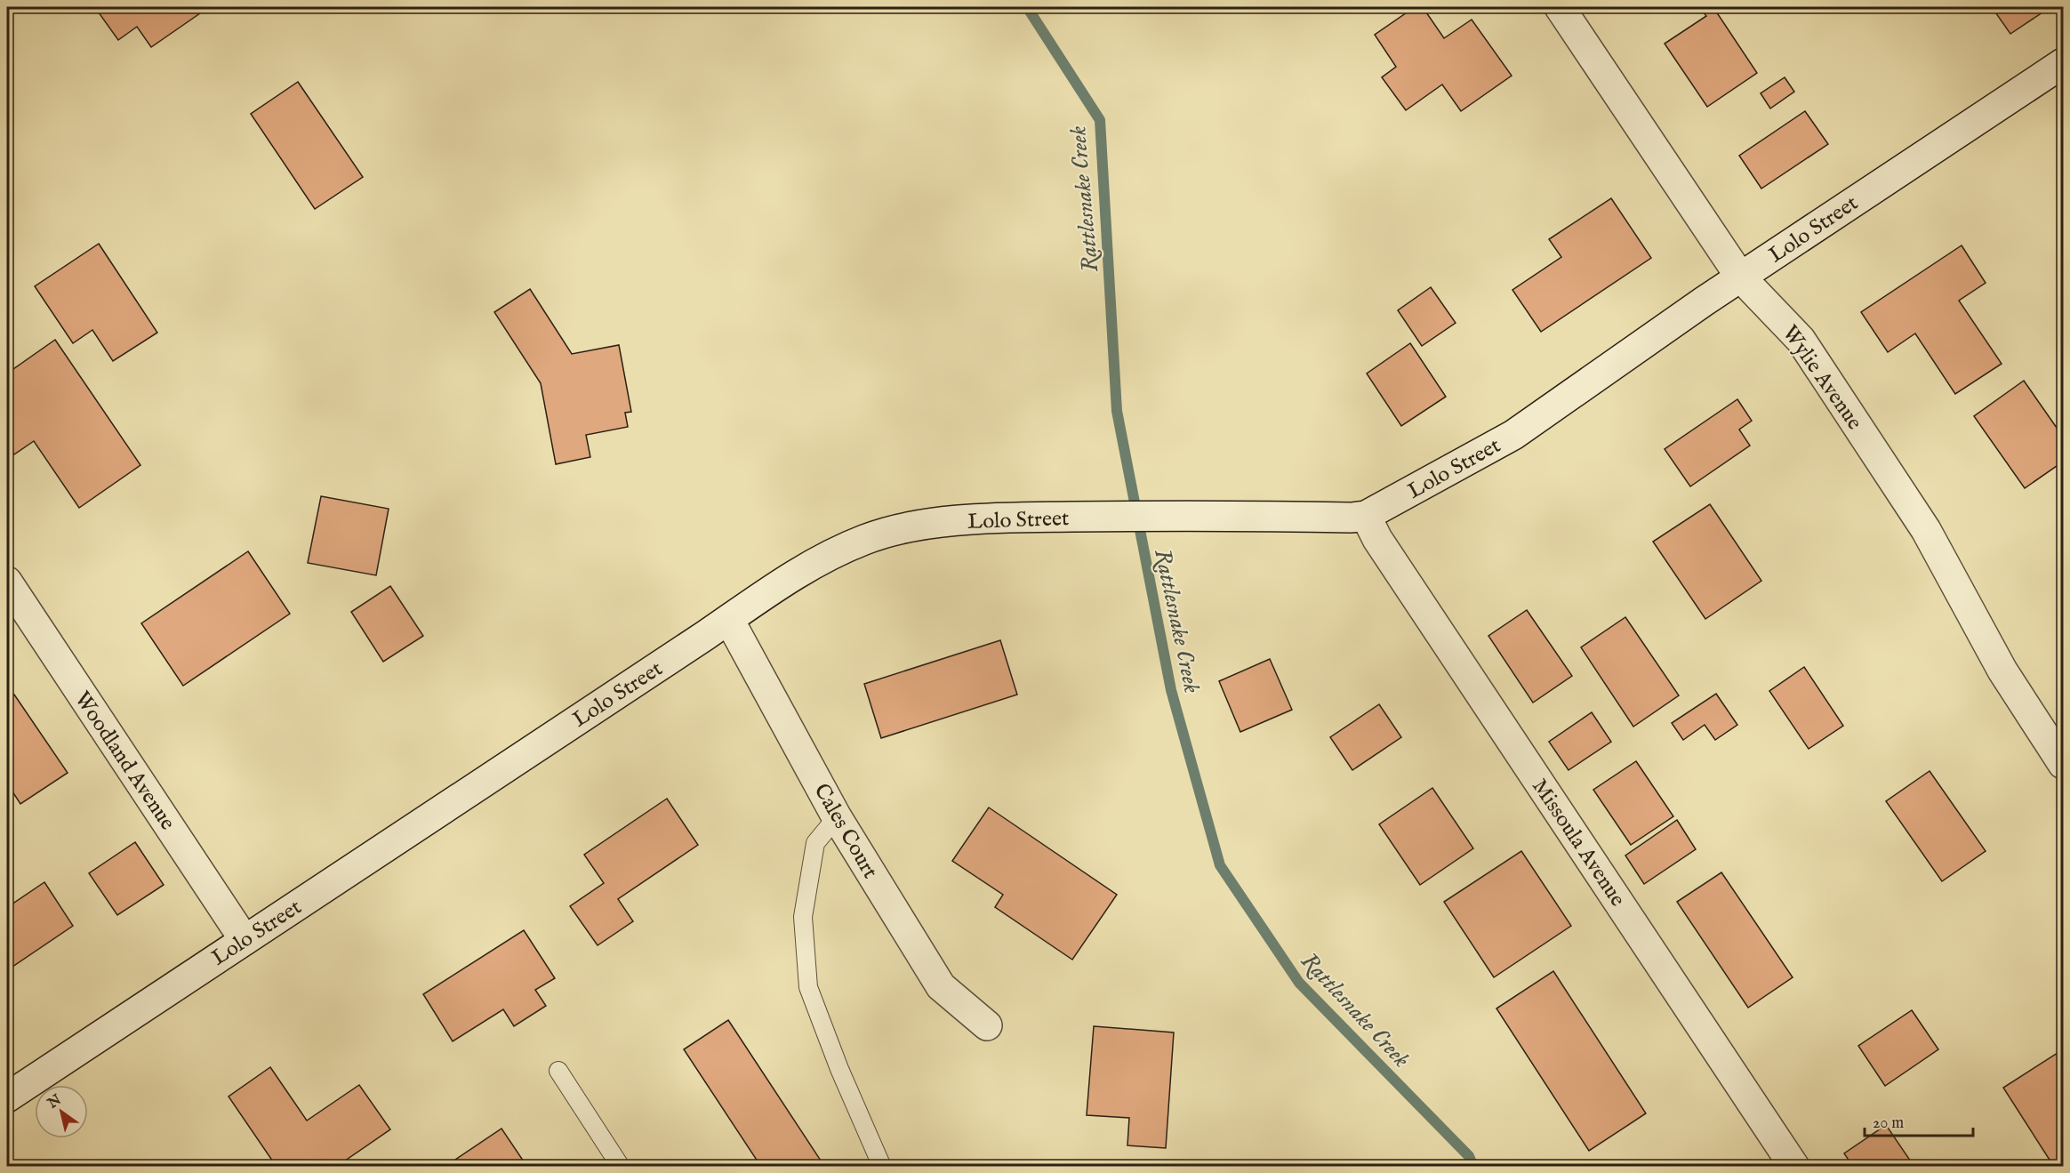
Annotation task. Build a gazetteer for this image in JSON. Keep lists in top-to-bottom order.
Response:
{
  "streets": {
    "street": [
      "Lolo Street",
      "Wylie Avenue",
      "Woodland Avenue",
      "Cales Court",
      "Missoula Avenue"
    ]
  },
  "crossings": [
    ["Lolo Street", "Wylie Avenue"],
    ["Lolo Street", "Woodland Avenue"],
    ["Lolo Street", "Cales Court"],
    ["Lolo Street", "Missoula Avenue"]
  ],
  "water": ["Rattlesnake Creek"],
  "scale_bar": "20 m",
  "north": "top left"
}
